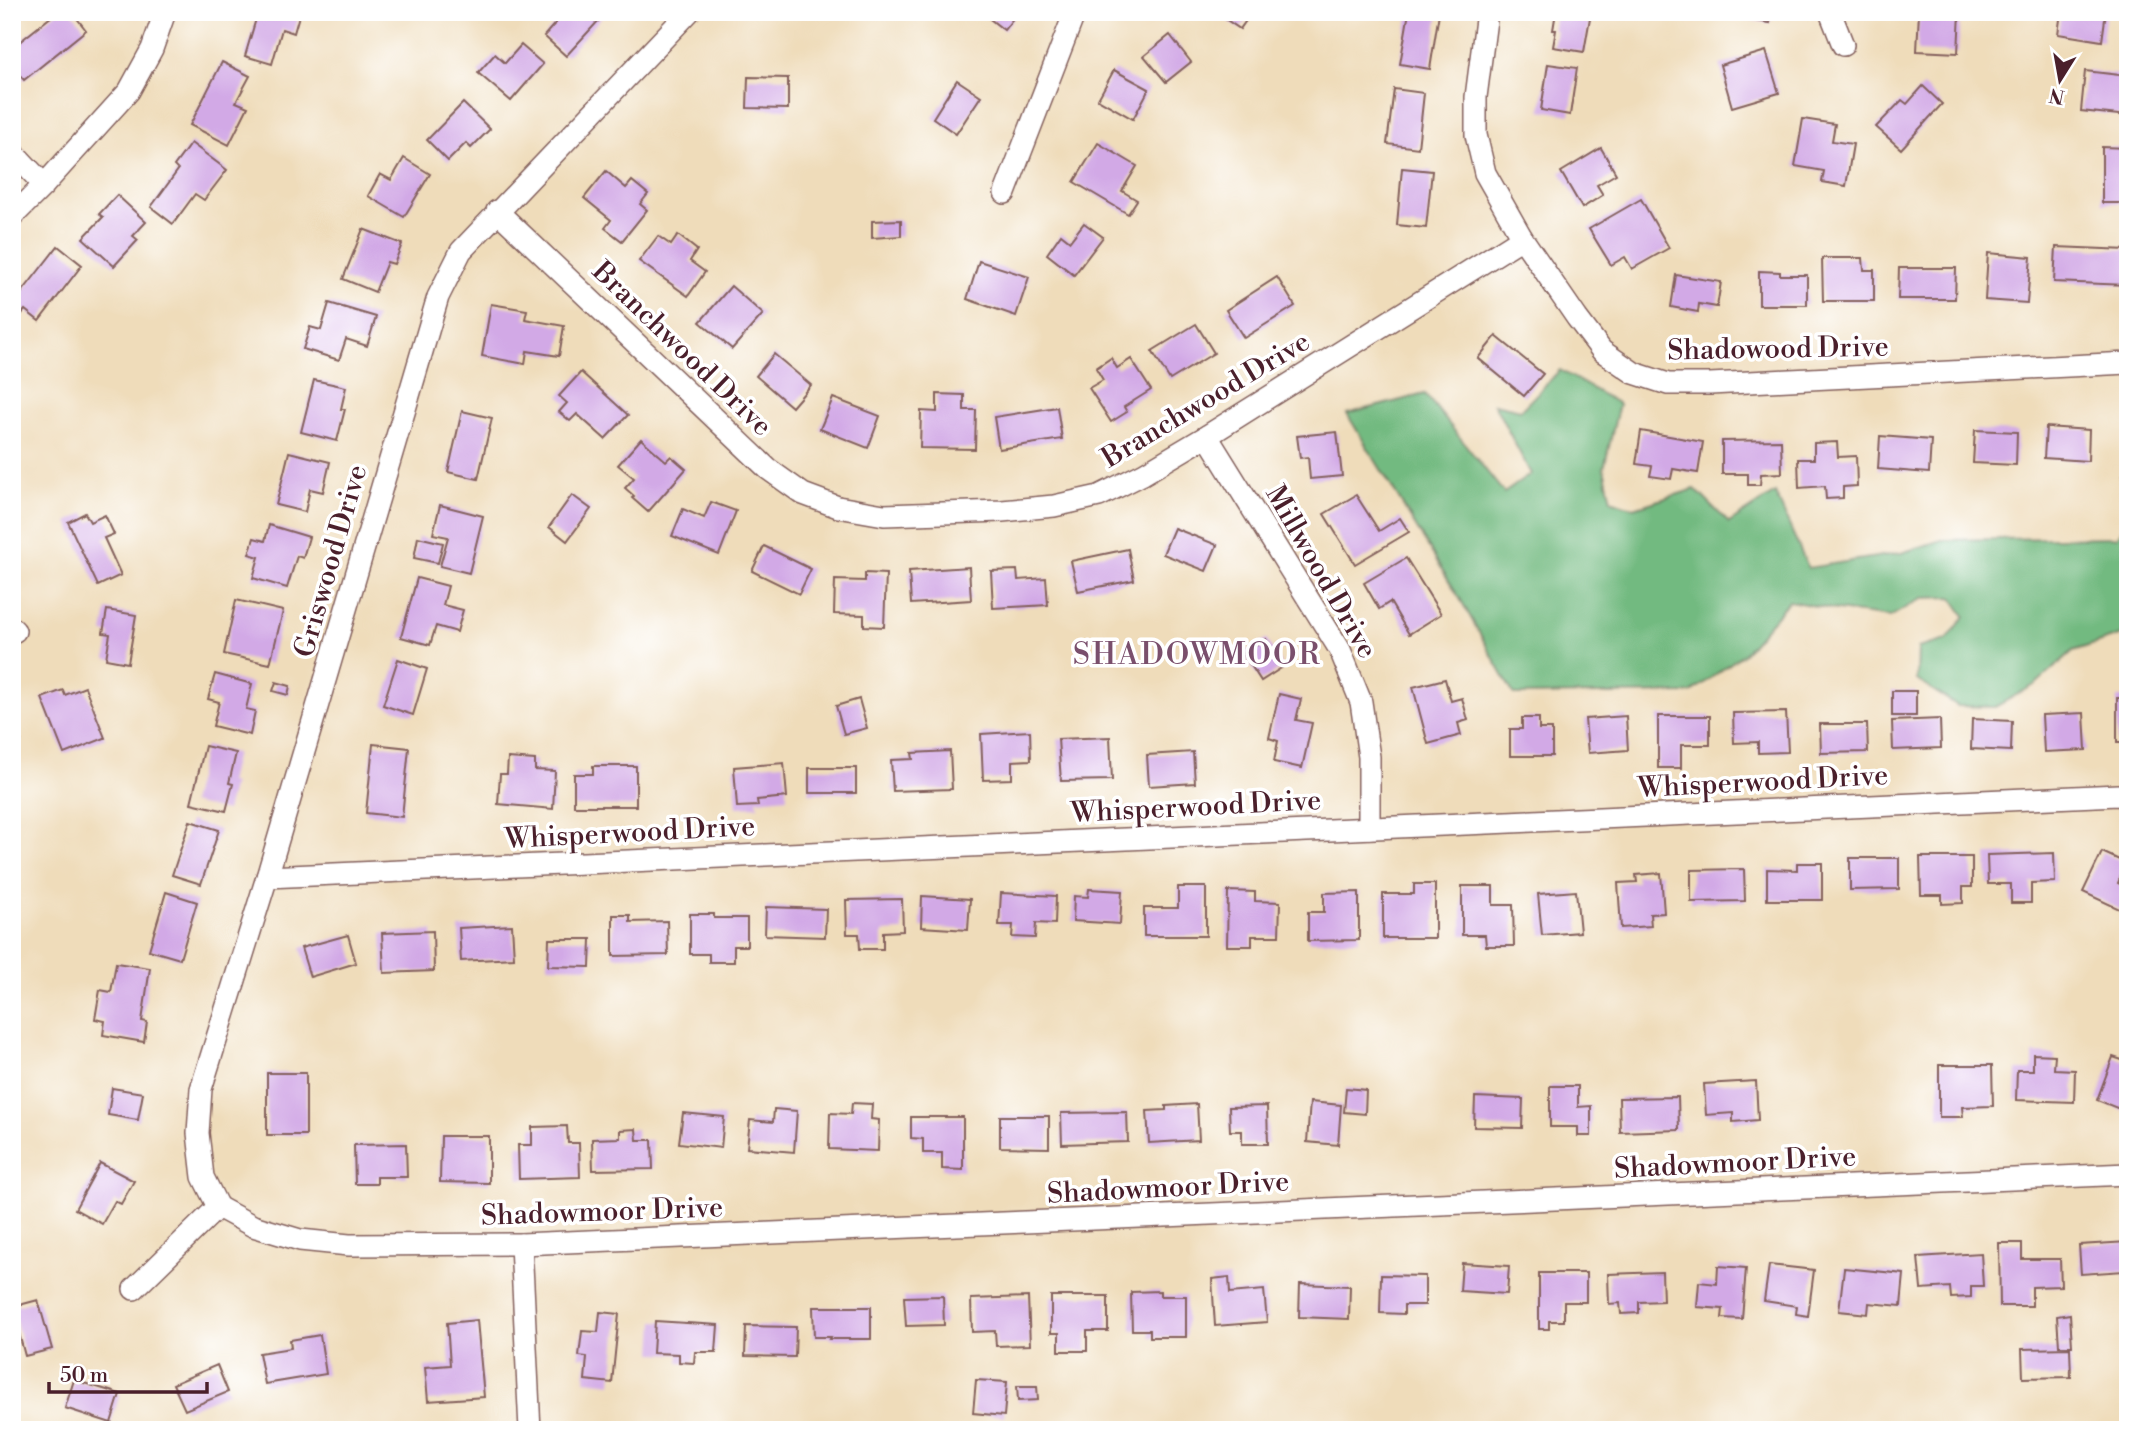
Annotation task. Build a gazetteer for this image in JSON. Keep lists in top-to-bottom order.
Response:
{
  "streets": {
    "street": [
      "Branchwood Drive",
      "Shadowood Drive",
      "Griswood Drive",
      "Millwood Drive",
      "Whisperwood Drive",
      "Shadowmoor Drive"
    ]
  },
  "crossings": [
    ["Branchwood Drive", "Shadowood Drive"],
    ["Branchwood Drive", "Griswood Drive"],
    ["Branchwood Drive", "Millwood Drive"],
    ["Griswood Drive", "Whisperwood Drive"],
    ["Griswood Drive", "Shadowmoor Drive"],
    ["Millwood Drive", "Whisperwood Drive"]
  ],
  "districts": ["SHADOWMOOR"],
  "scale_bar": "50 m",
  "north": "bottom"
}
